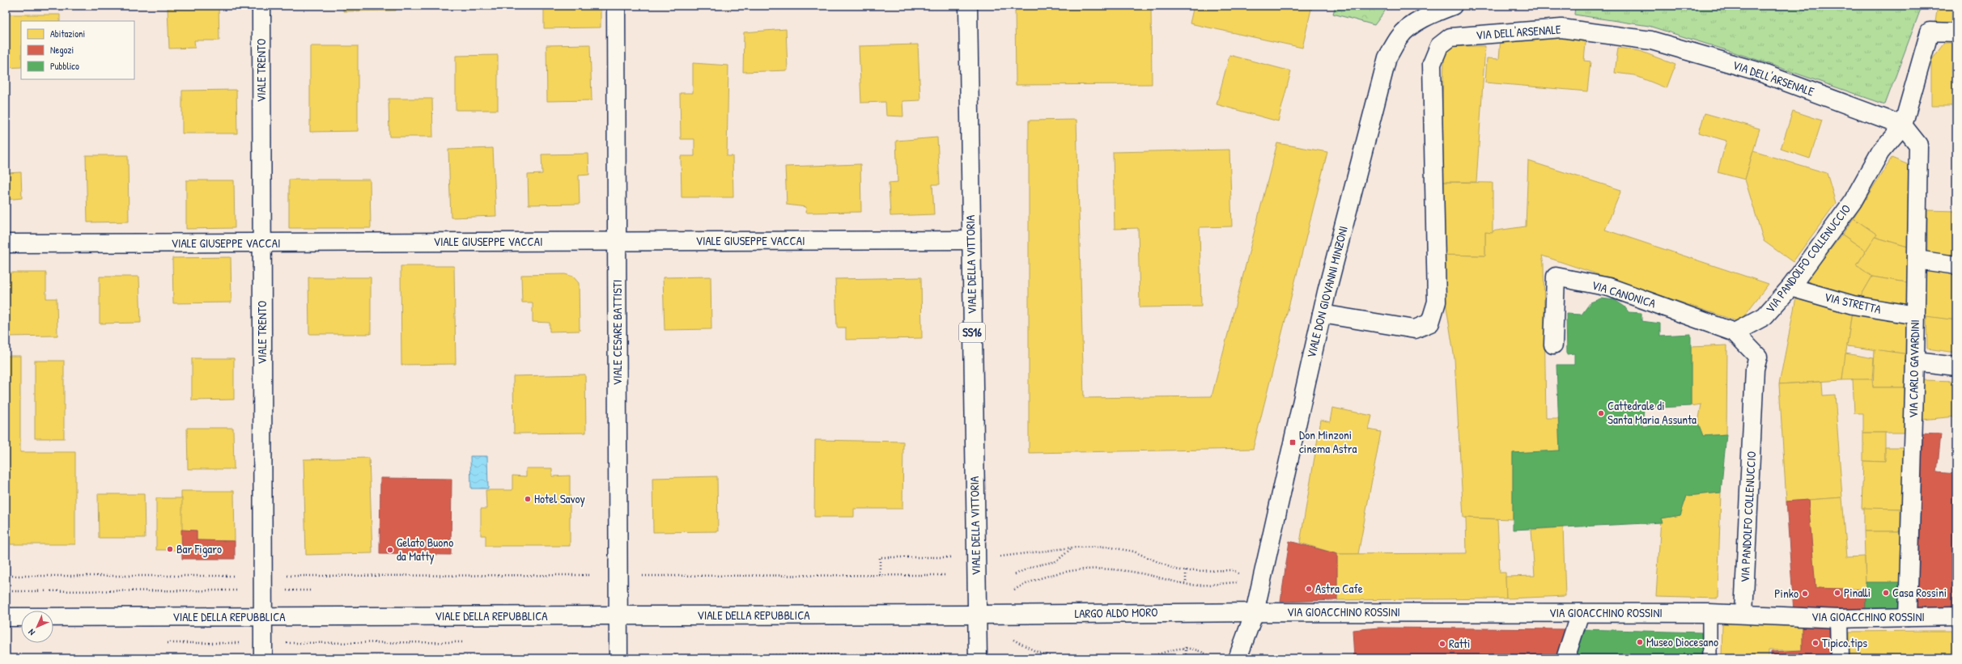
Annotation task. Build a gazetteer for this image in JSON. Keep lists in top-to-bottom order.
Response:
{
  "streets": {
    "street": [
      "VIA DELL'ARSENALE",
      "VIALE TRENTO",
      "VIALE GIUSEPPE VACCAI",
      "VIA PANDOLFO COLLENUCCIO",
      "VIALE DELLA VITTORIA",
      "VIALE DON GIOVANNI MINZONI",
      "VIA CANONICA",
      "VIA STRETTA",
      "VIALE CESARE BATTISTI",
      "SS16",
      "VIA CARLO GAVARDINI",
      "VIA GIOACCHINO ROSSINI",
      "LARGO ALDO MORO",
      "VIALE DELLA REPUBBLICA"
    ]
  },
  "crossings": [
    ["VIA DELL'ARSENALE", "VIA PANDOLFO COLLENUCCIO"],
    ["VIA DELL'ARSENALE", "VIALE DON GIOVANNI MINZONI"],
    ["VIA DELL'ARSENALE", "VIA CARLO GAVARDINI"],
    ["VIALE TRENTO", "VIALE GIUSEPPE VACCAI"],
    ["VIALE TRENTO", "VIALE DELLA REPUBBLICA"],
    ["VIALE GIUSEPPE VACCAI", "VIALE DELLA VITTORIA"],
    ["VIALE GIUSEPPE VACCAI", "VIALE CESARE BATTISTI"],
    ["VIA PANDOLFO COLLENUCCIO", "VIA CANONICA"],
    ["VIA PANDOLFO COLLENUCCIO", "VIA STRETTA"],
    ["VIA PANDOLFO COLLENUCCIO", "VIA CARLO GAVARDINI"],
    ["VIA PANDOLFO COLLENUCCIO", "VIA GIOACCHINO ROSSINI"],
    ["VIALE DELLA VITTORIA", "LARGO ALDO MORO"],
    ["VIALE DELLA VITTORIA", "VIALE DELLA REPUBBLICA"],
    ["VIALE DON GIOVANNI MINZONI", "VIA GIOACCHINO ROSSINI"],
    ["VIALE DON GIOVANNI MINZONI", "LARGO ALDO MORO"],
    ["VIA STRETTA", "VIA CARLO GAVARDINI"],
    ["VIALE CESARE BATTISTI", "VIALE DELLA REPUBBLICA"],
    ["VIA CARLO GAVARDINI", "VIA GIOACCHINO ROSSINI"],
    ["VIA GIOACCHINO ROSSINI", "LARGO ALDO MORO"],
    ["LARGO ALDO MORO", "VIALE DELLA REPUBBLICA"]
  ],
  "places": {
    "other": [
      "Cattedrale di Santa Maria Assunta",
      "Hotel Savoy",
      "Bar Figaro",
      "Gelato Buono da Matty",
      "Astra Cafe",
      "Pinalli",
      "Casa Rossini",
      "Pinko",
      "Museo Diocesano",
      "Tipico.tips",
      "Ratti"
    ],
    "transit": ["Don Minzoni cinema Astra"]
  },
  "legend": ["Abitazioni", "Negozi", "Pubblico"],
  "north": "bottom left"
}
